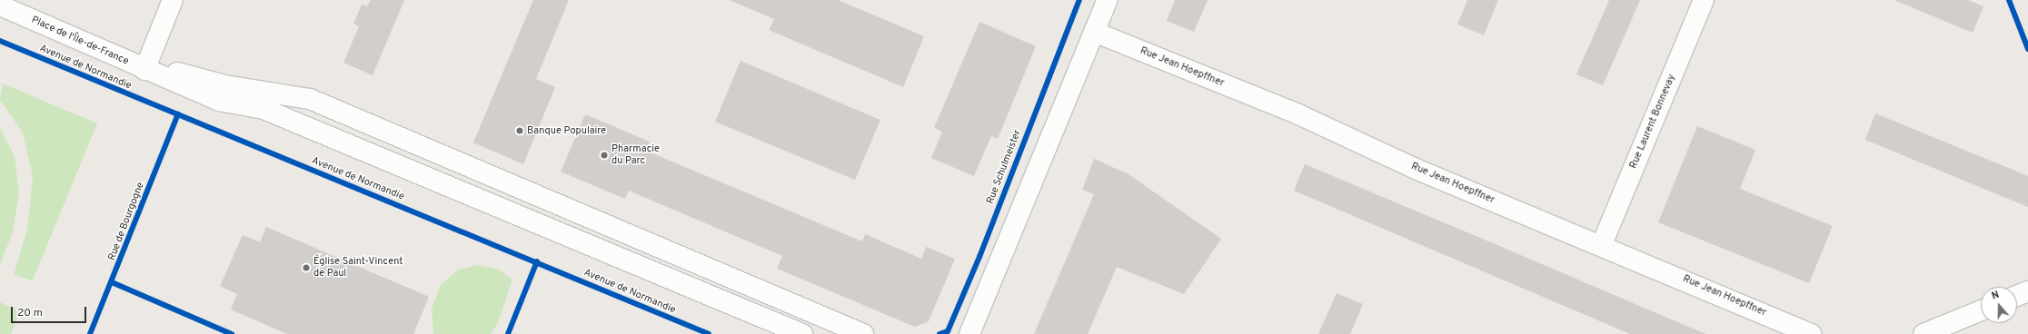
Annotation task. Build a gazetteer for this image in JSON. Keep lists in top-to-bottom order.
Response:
{
  "streets": {
    "street": ["Place de l'Île-de-France", "Rue Jean Hoepffner", "Rue Laurent Bonnevay"],
    "cycle path": ["Avenue de Normandie", "Rue Schulmeister", "Rue de Bourgogne"]
  },
  "crossings": [
    ["Rue Jean Hoepffner", "Rue Laurent Bonnevay"]
  ],
  "places": ["Banque Populaire", "Pharmacie du Parc", "Église Saint-Vincent de Paul"],
  "scale_bar": "20 m",
  "north": "top"
}
